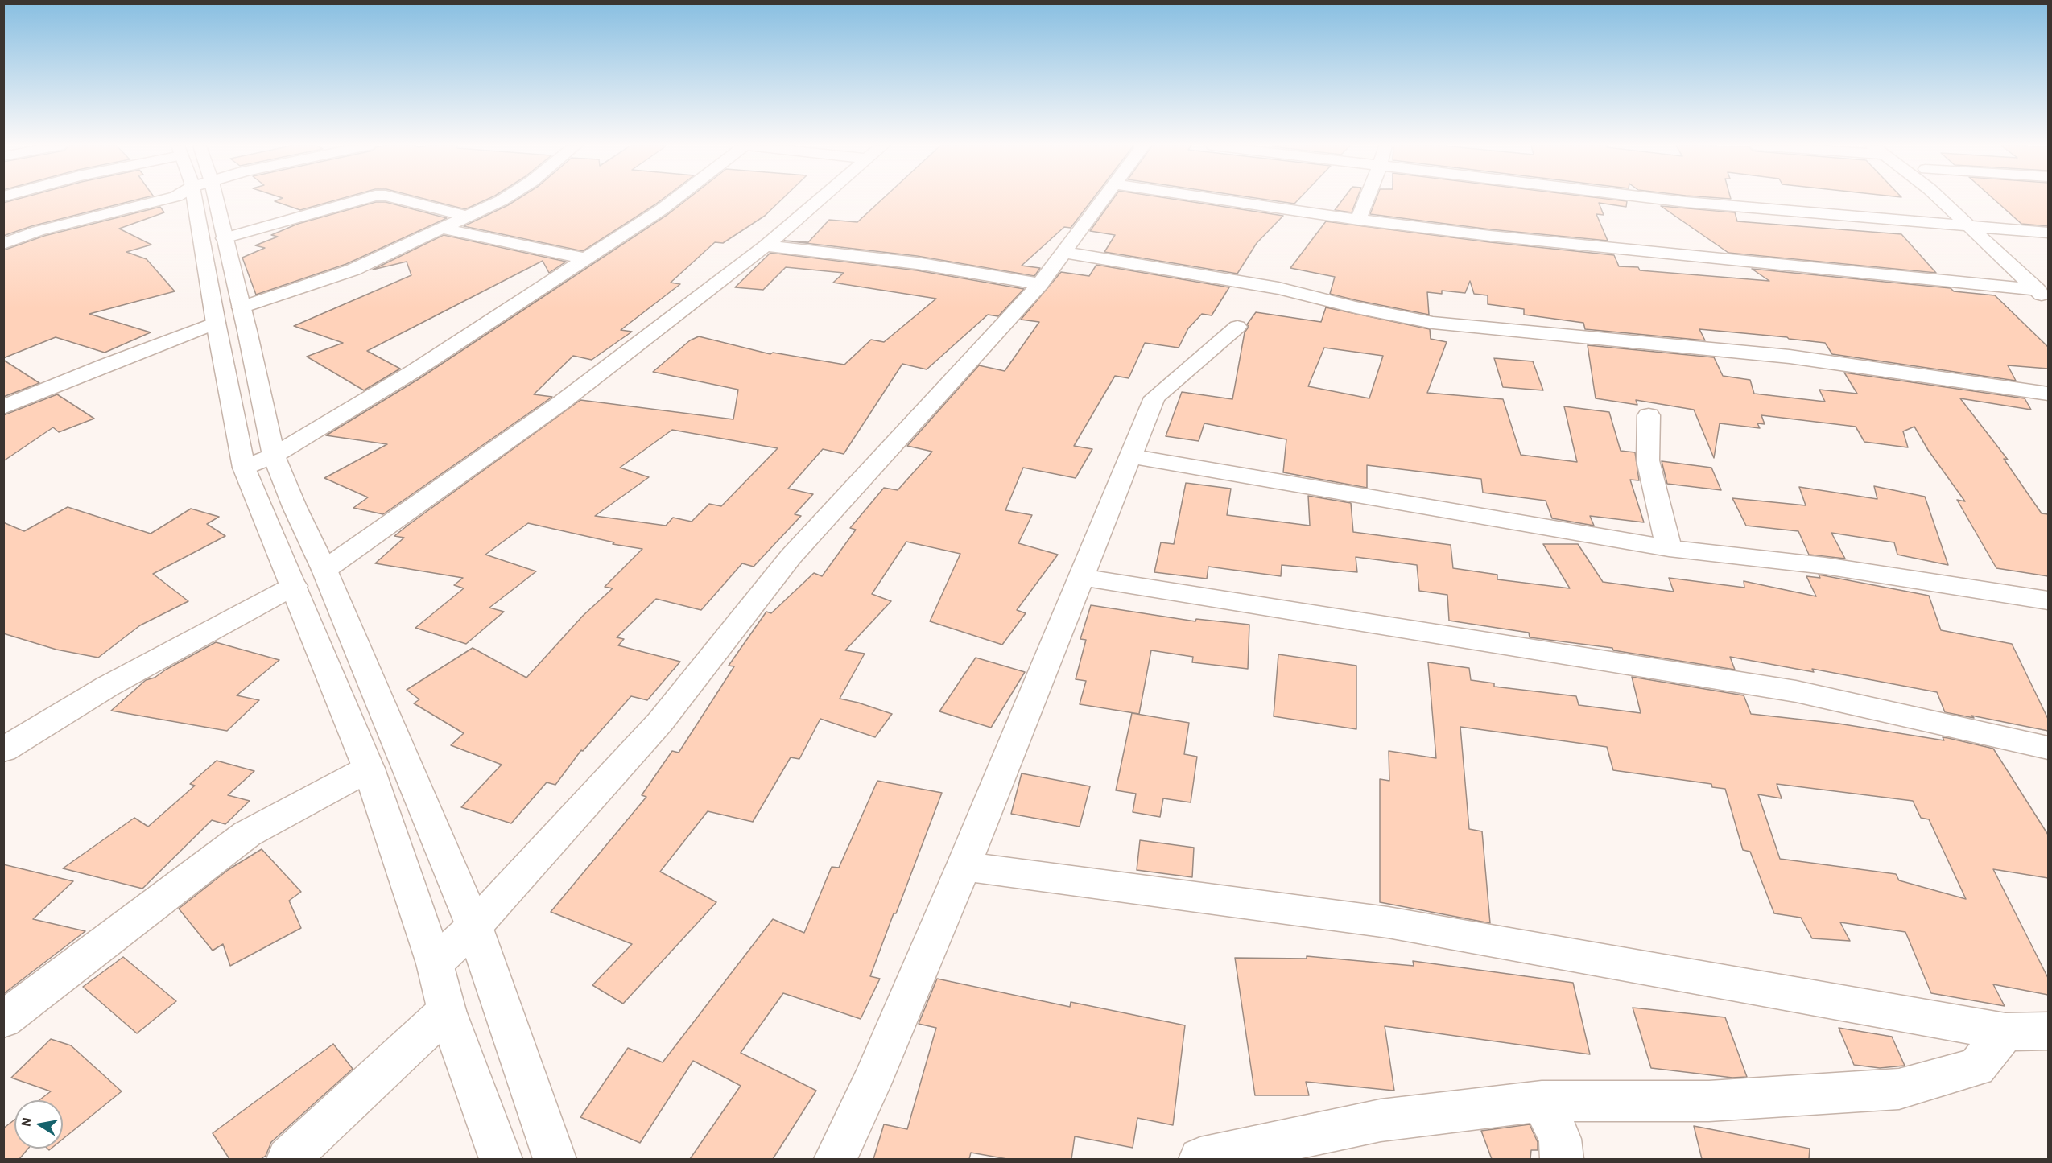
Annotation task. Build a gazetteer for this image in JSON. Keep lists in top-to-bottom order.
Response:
{
  "north": "left"
}
